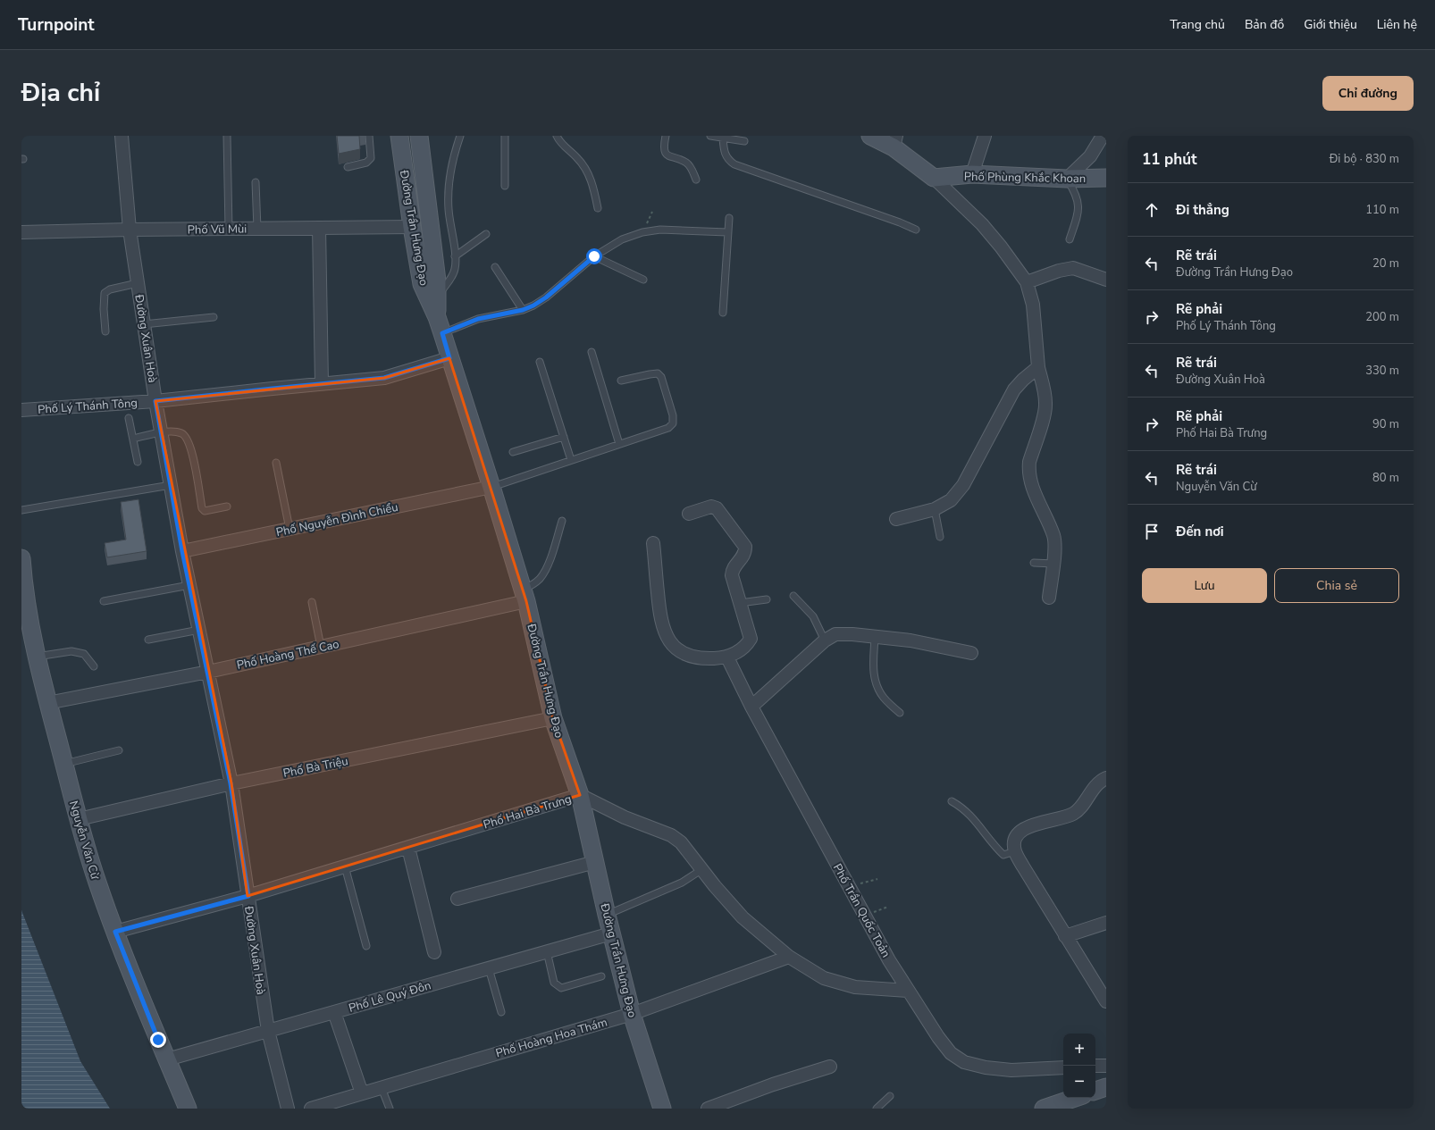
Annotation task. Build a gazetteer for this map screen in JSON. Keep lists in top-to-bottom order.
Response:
{
  "streets": {
    "street": [
      "Phố Phùng Khắc Khoan",
      "Đường Trần Hưng Đạo",
      "Phố Vũ Mùi",
      "Đường Xuân Hoà",
      "Phố Lý Thánh Tông",
      "Phố Nguyễn Đình Chiểu",
      "Phố Hoàng Thế Cao",
      "Phố Bà Triệu",
      "Phố Hai Bà Trưng",
      "Nguyễn Văn Cừ",
      "Phố Trần Quốc Toản",
      "Phố Lê Quý Đôn",
      "Phố Hoàng Hoa Thám"
    ]
  },
  "crossings": [
    ["Đường Trần Hưng Đạo", "Phố Vũ Mùi"],
    ["Đường Trần Hưng Đạo", "Phố Lý Thánh Tông"],
    ["Đường Trần Hưng Đạo", "Phố Nguyễn Đình Chiểu"],
    ["Đường Trần Hưng Đạo", "Phố Hoàng Thế Cao"],
    ["Đường Trần Hưng Đạo", "Phố Bà Triệu"],
    ["Đường Trần Hưng Đạo", "Phố Hai Bà Trưng"],
    ["Đường Trần Hưng Đạo", "Phố Lê Quý Đôn"],
    ["Đường Trần Hưng Đạo", "Phố Hoàng Hoa Thám"],
    ["Phố Vũ Mùi", "Đường Xuân Hoà"],
    ["Đường Xuân Hoà", "Phố Lý Thánh Tông"],
    ["Đường Xuân Hoà", "Phố Nguyễn Đình Chiểu"],
    ["Đường Xuân Hoà", "Phố Hoàng Thế Cao"],
    ["Đường Xuân Hoà", "Phố Bà Triệu"],
    ["Đường Xuân Hoà", "Phố Hai Bà Trưng"],
    ["Đường Xuân Hoà", "Phố Lê Quý Đôn"],
    ["Phố Hoàng Thế Cao", "Nguyễn Văn Cừ"],
    ["Phố Bà Triệu", "Nguyễn Văn Cừ"],
    ["Phố Hai Bà Trưng", "Nguyễn Văn Cừ"],
    ["Phố Hai Bà Trưng", "Phố Trần Quốc Toản"],
    ["Phố Hai Bà Trưng", "Phố Hoàng Hoa Thám"],
    ["Nguyễn Văn Cừ", "Phố Lê Quý Đôn"]
  ],
  "page": {
    "header": "Turnpoint",
    "nav": [
      "Trang chủ",
      "Bản đồ",
      "Giới thiệu",
      "Liên hệ"
    ],
    "title": "Địa chỉ",
    "buttons": [
      "Chỉ đường",
      ["Lưu", "Chia sẻ"]
    ],
    "heading": ["11 phút", "Đi bộ · 830 m"],
    "list": [
      ["Đi thẳng", "110 m"],
      ["Rẽ trái", "Đường Trần Hưng Đạo", "20 m"],
      ["Rẽ phải", "Phố Lý Thánh Tông", "200 m"],
      ["Rẽ trái", "Đường Xuân Hoà", "330 m"],
      ["Rẽ phải", "Phố Hai Bà Trưng", "90 m"],
      ["Rẽ trái", "Nguyễn Văn Cừ", "80 m"],
      "Đến nơi"
    ],
    "map_buttons": ["+", "−"]
  }
}
